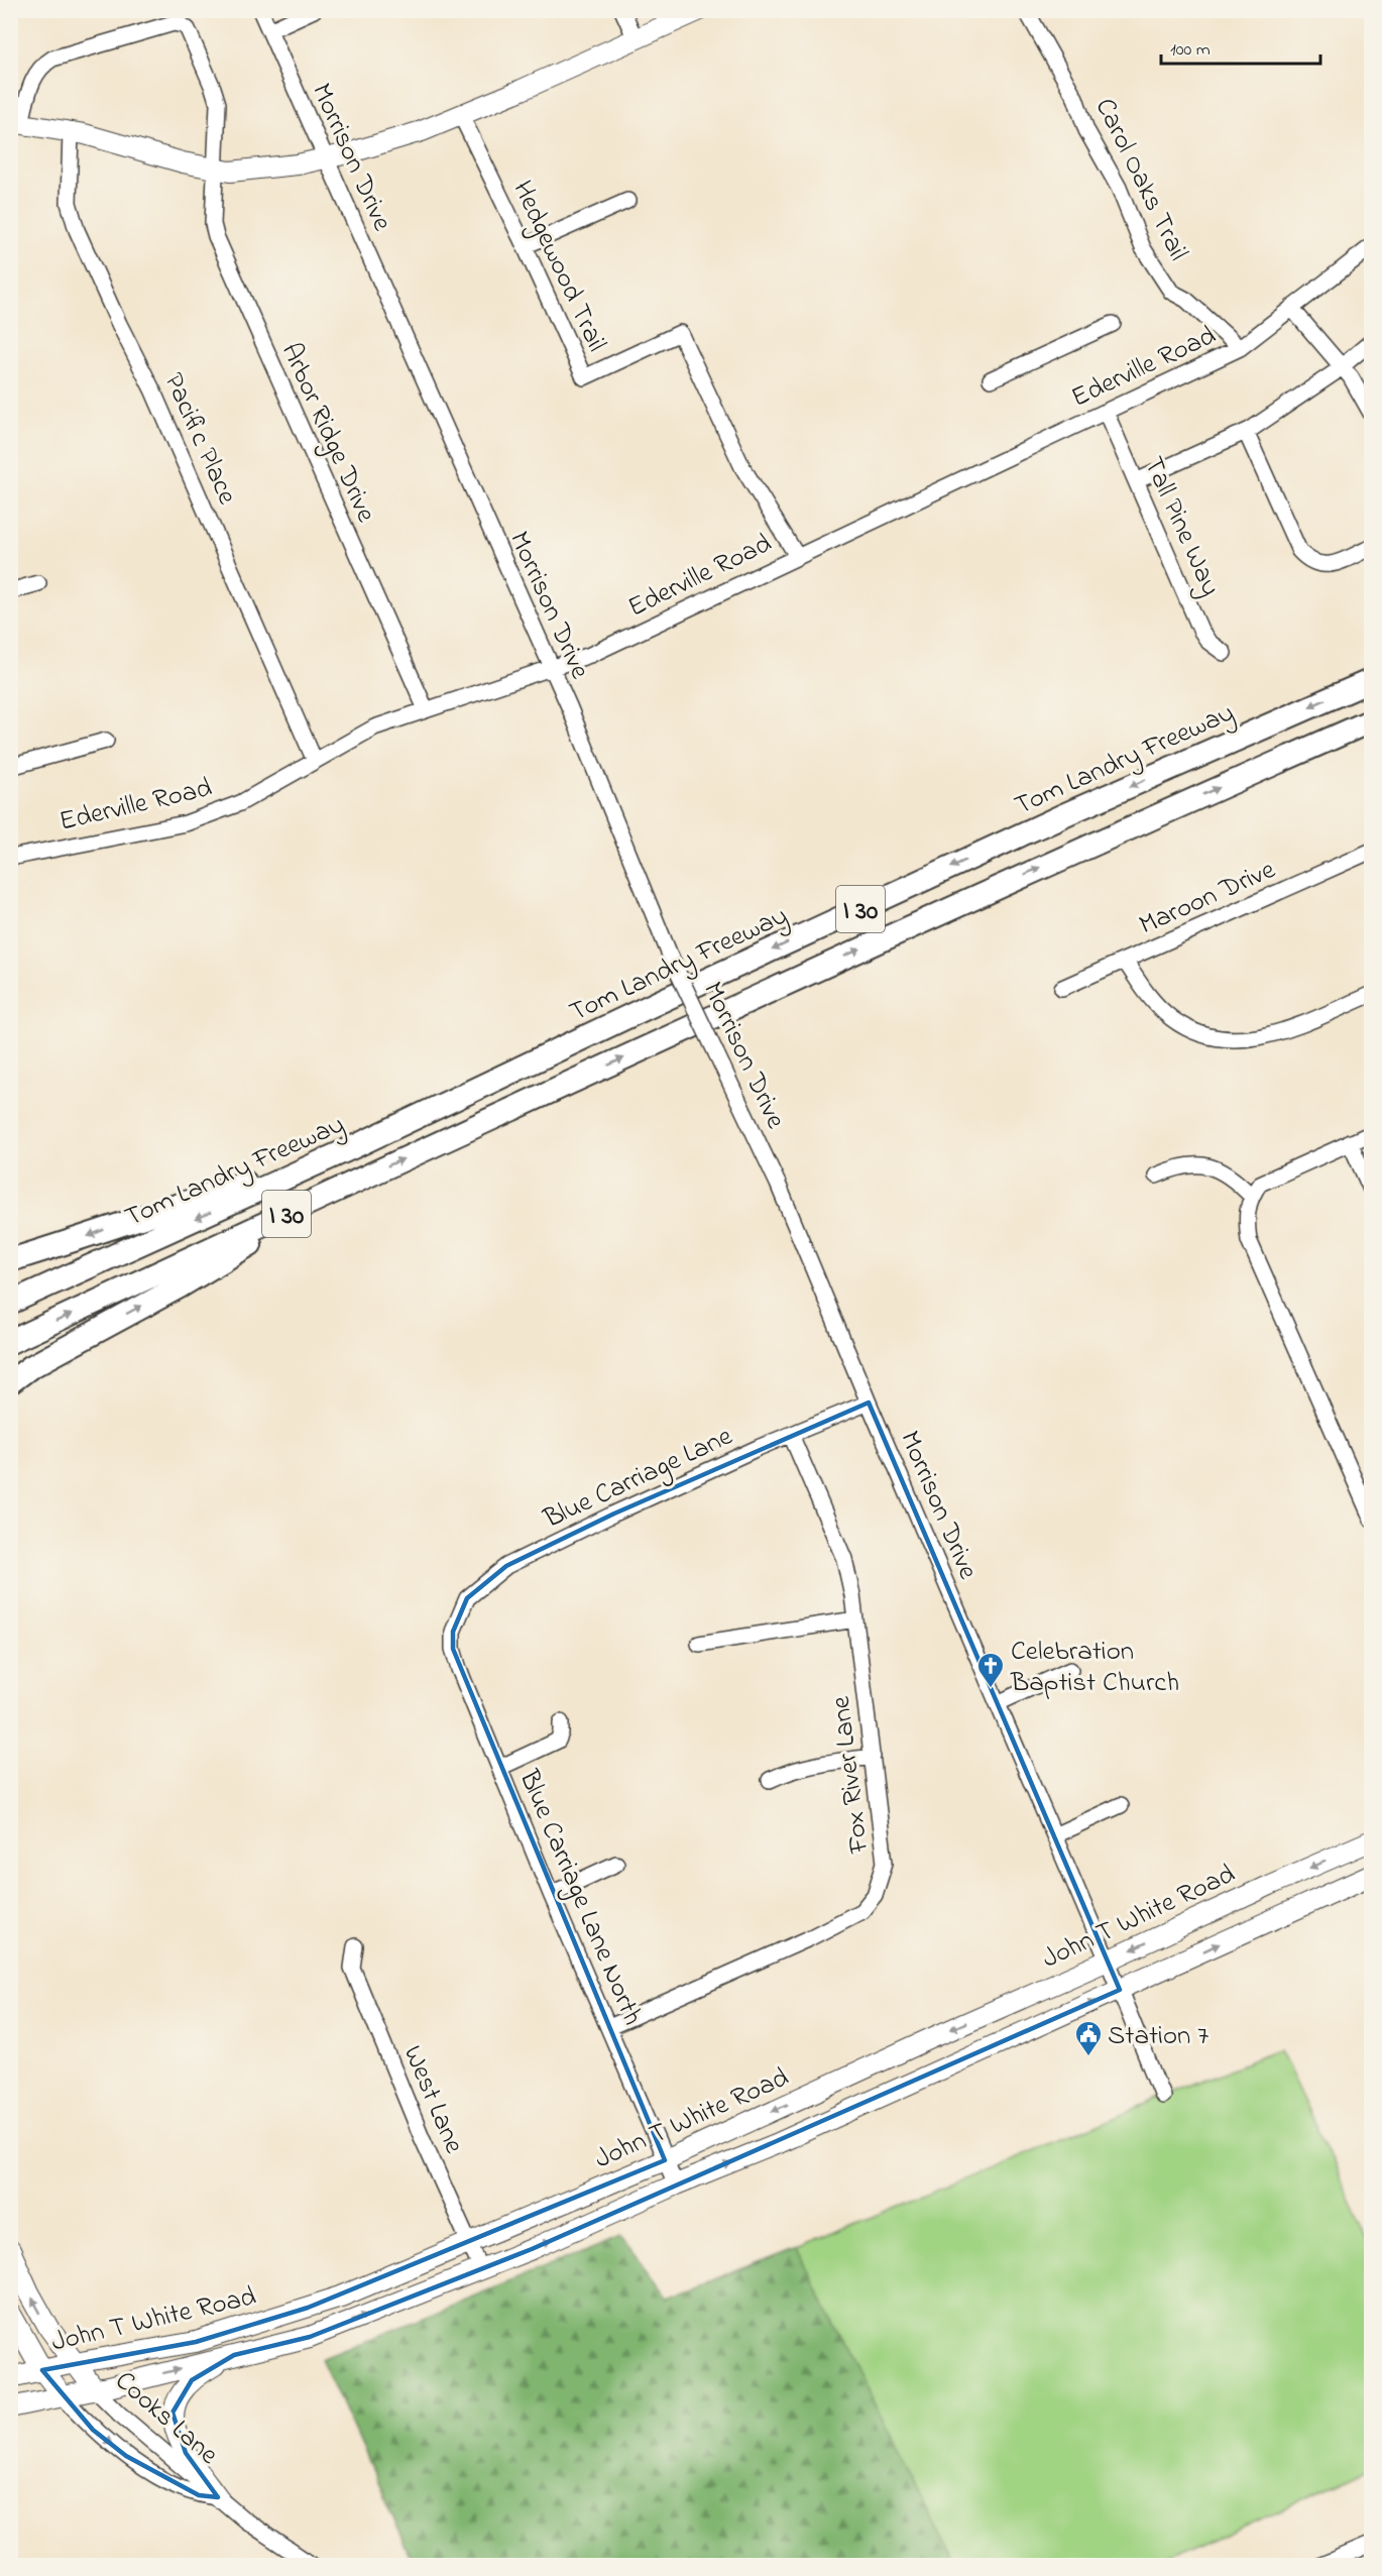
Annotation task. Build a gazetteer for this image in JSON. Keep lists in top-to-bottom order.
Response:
{
  "streets": {
    "highway": ["Tom Landry Freeway", "I 30"],
    "main road": ["John T White Road", "Cooks Lane"],
    "street": [
      "Morrison Drive",
      "Carol Oaks Trail",
      "Hedgewood Trail",
      "Ederville Road",
      "Arbor Ridge Drive",
      "Pacific Place",
      "Tall Pine Way",
      "Maroon Drive",
      "Blue Carriage Lane",
      "Fox River Lane",
      "Blue Carriage Lane North",
      "West Lane"
    ]
  },
  "crossings": [
    ["Morrison Drive", "Ederville Road"],
    ["Morrison Drive", "Blue Carriage Lane"],
    ["Morrison Drive", "John T White Road"],
    ["Carol Oaks Trail", "Ederville Road"],
    ["Hedgewood Trail", "Ederville Road"],
    ["Ederville Road", "Arbor Ridge Drive"],
    ["Ederville Road", "Pacific Place"],
    ["Ederville Road", "Tall Pine Way"],
    ["Blue Carriage Lane", "Fox River Lane"],
    ["Blue Carriage Lane", "Blue Carriage Lane North"],
    ["Fox River Lane", "Blue Carriage Lane North"],
    ["Blue Carriage Lane North", "John T White Road"],
    ["John T White Road", "West Lane"],
    ["John T White Road", "Cooks Lane"]
  ],
  "places": {
    "church": ["Celebration Baptist Church"],
    "public building": ["Station 7"]
  },
  "scale_bar": "100 m"
}
